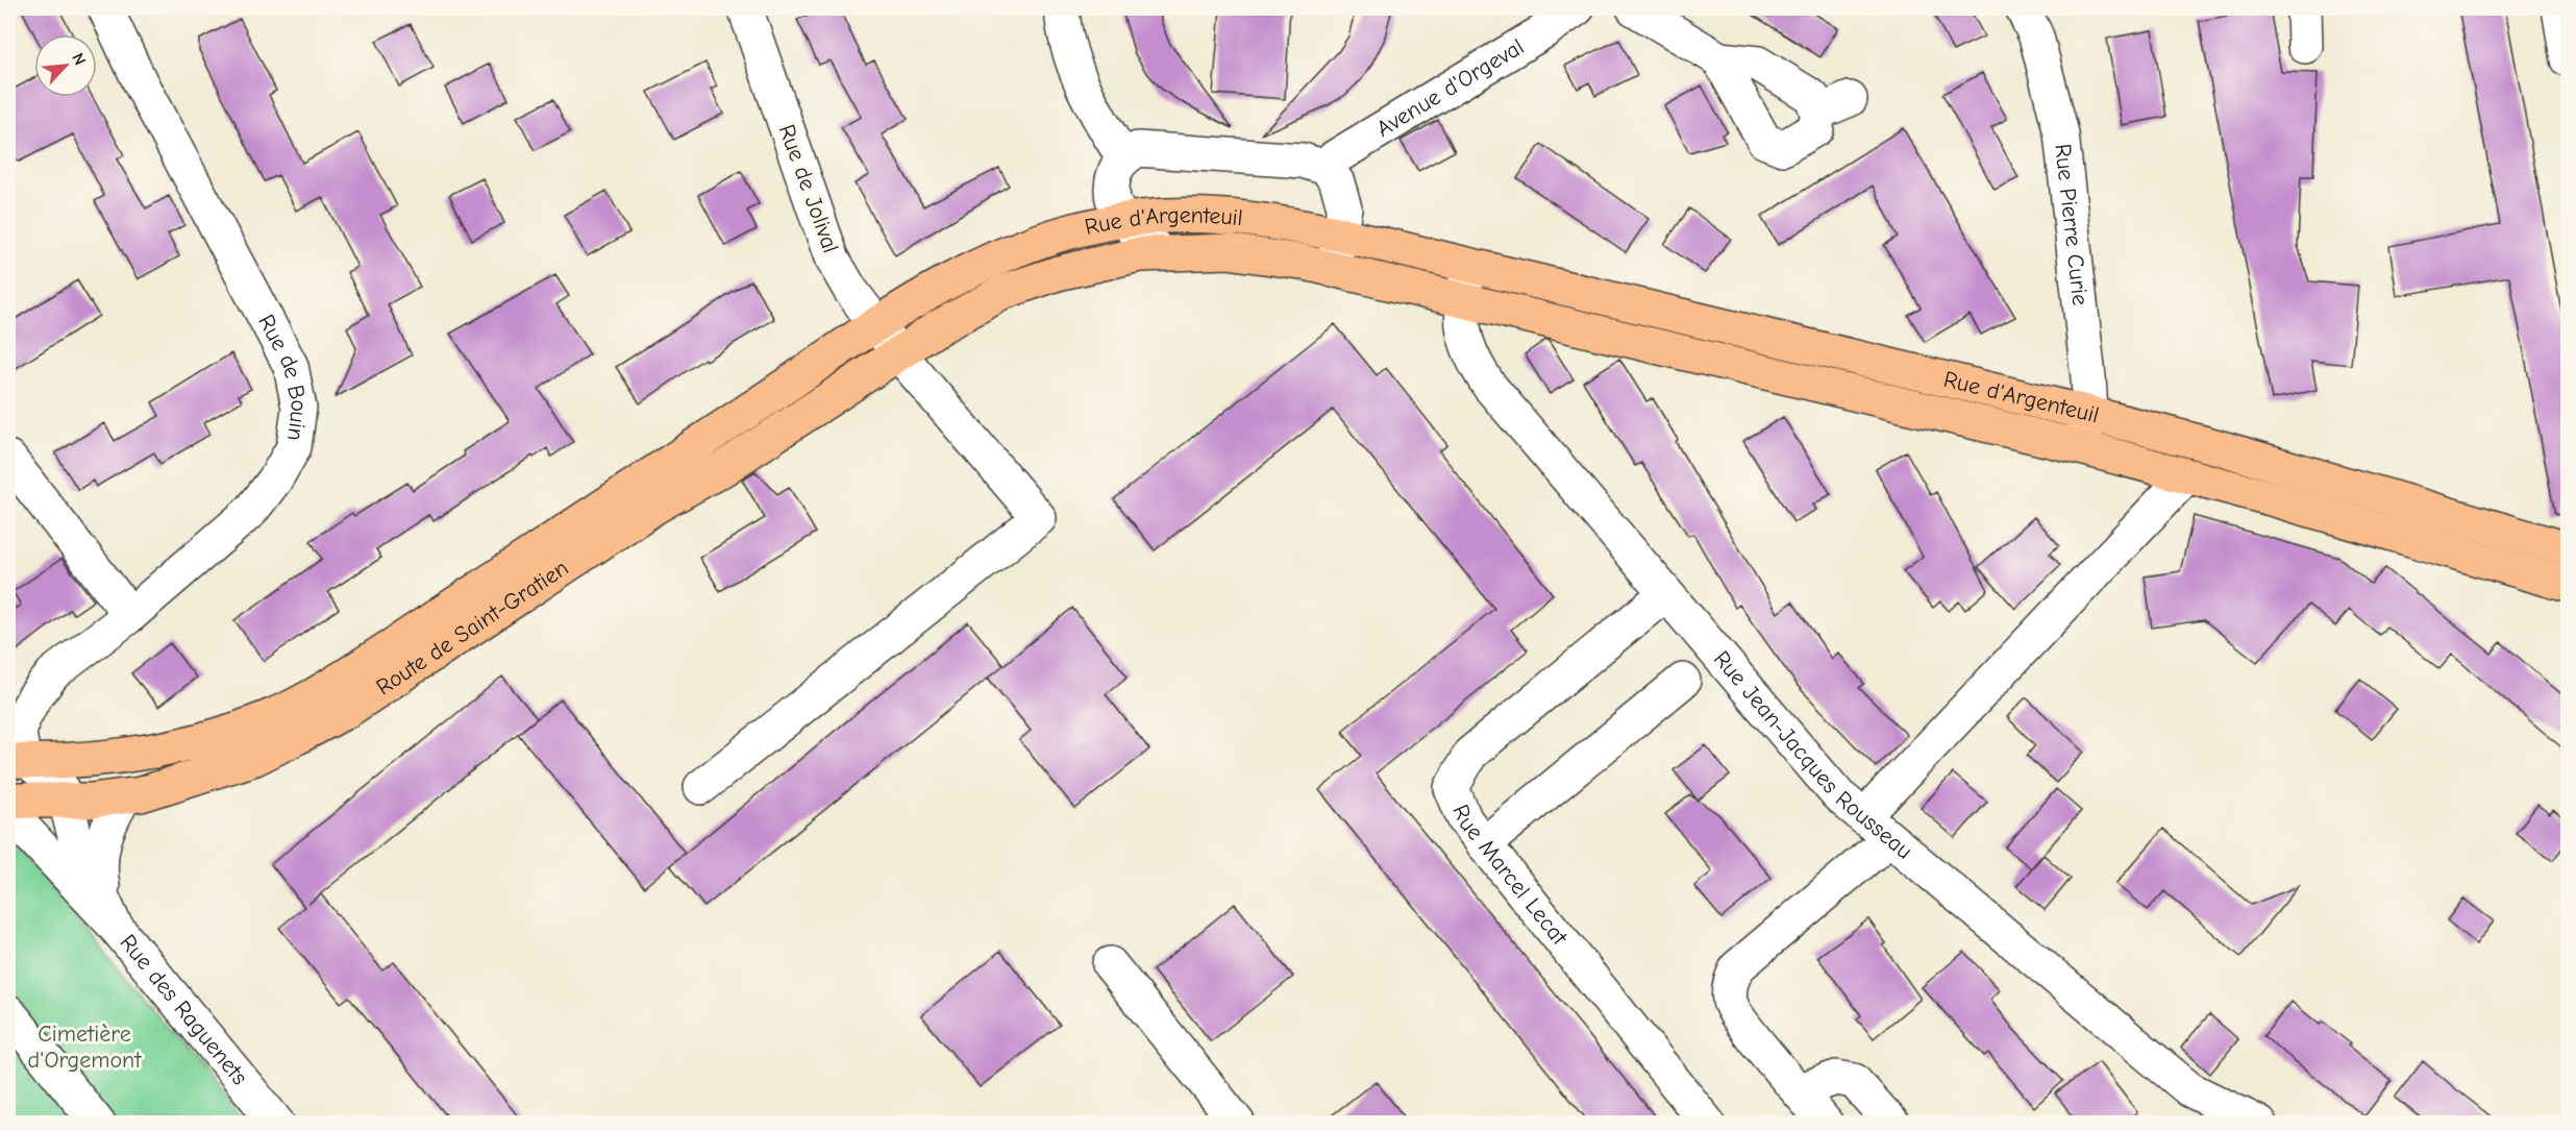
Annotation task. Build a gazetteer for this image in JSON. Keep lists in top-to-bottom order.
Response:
{
  "streets": {
    "main road": ["Rue d'Argenteuil", "Route de Saint-Gratien"],
    "street": [
      "Avenue d'Orgeval",
      "Rue de Jolival",
      "Rue Pierre Curie",
      "Rue de Bouin",
      "Rue Jean-Jacques Rousseau",
      "Rue Marcel Lecat",
      "Rue des Raguenets"
    ]
  },
  "crossings": [
    ["Rue de Jolival", "Rue d'Argenteuil"],
    ["Rue de Jolival", "Route de Saint-Gratien"],
    ["Rue d'Argenteuil", "Rue Pierre Curie"],
    ["Rue d'Argenteuil", "Route de Saint-Gratien"],
    ["Rue d'Argenteuil", "Rue Jean-Jacques Rousseau"],
    ["Rue de Bouin", "Route de Saint-Gratien"],
    ["Route de Saint-Gratien", "Rue des Raguenets"],
    ["Rue Jean-Jacques Rousseau", "Rue Marcel Lecat"]
  ],
  "parks": ["Cimetière d'Orgemont"],
  "north": "top right"
}
